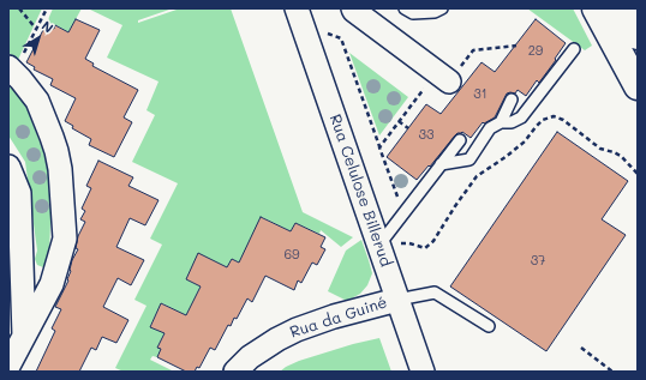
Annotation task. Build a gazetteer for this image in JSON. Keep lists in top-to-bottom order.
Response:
{
  "streets": {
    "street": ["Rua Celulose Billerud", "Rua da Guiné"]
  },
  "crossings": [
    ["Rua Celulose Billerud", "Rua da Guiné"]
  ],
  "house_numbers": [
    "29",
    "31",
    "33",
    "69",
    "37"
  ],
  "north": "top right"
}
